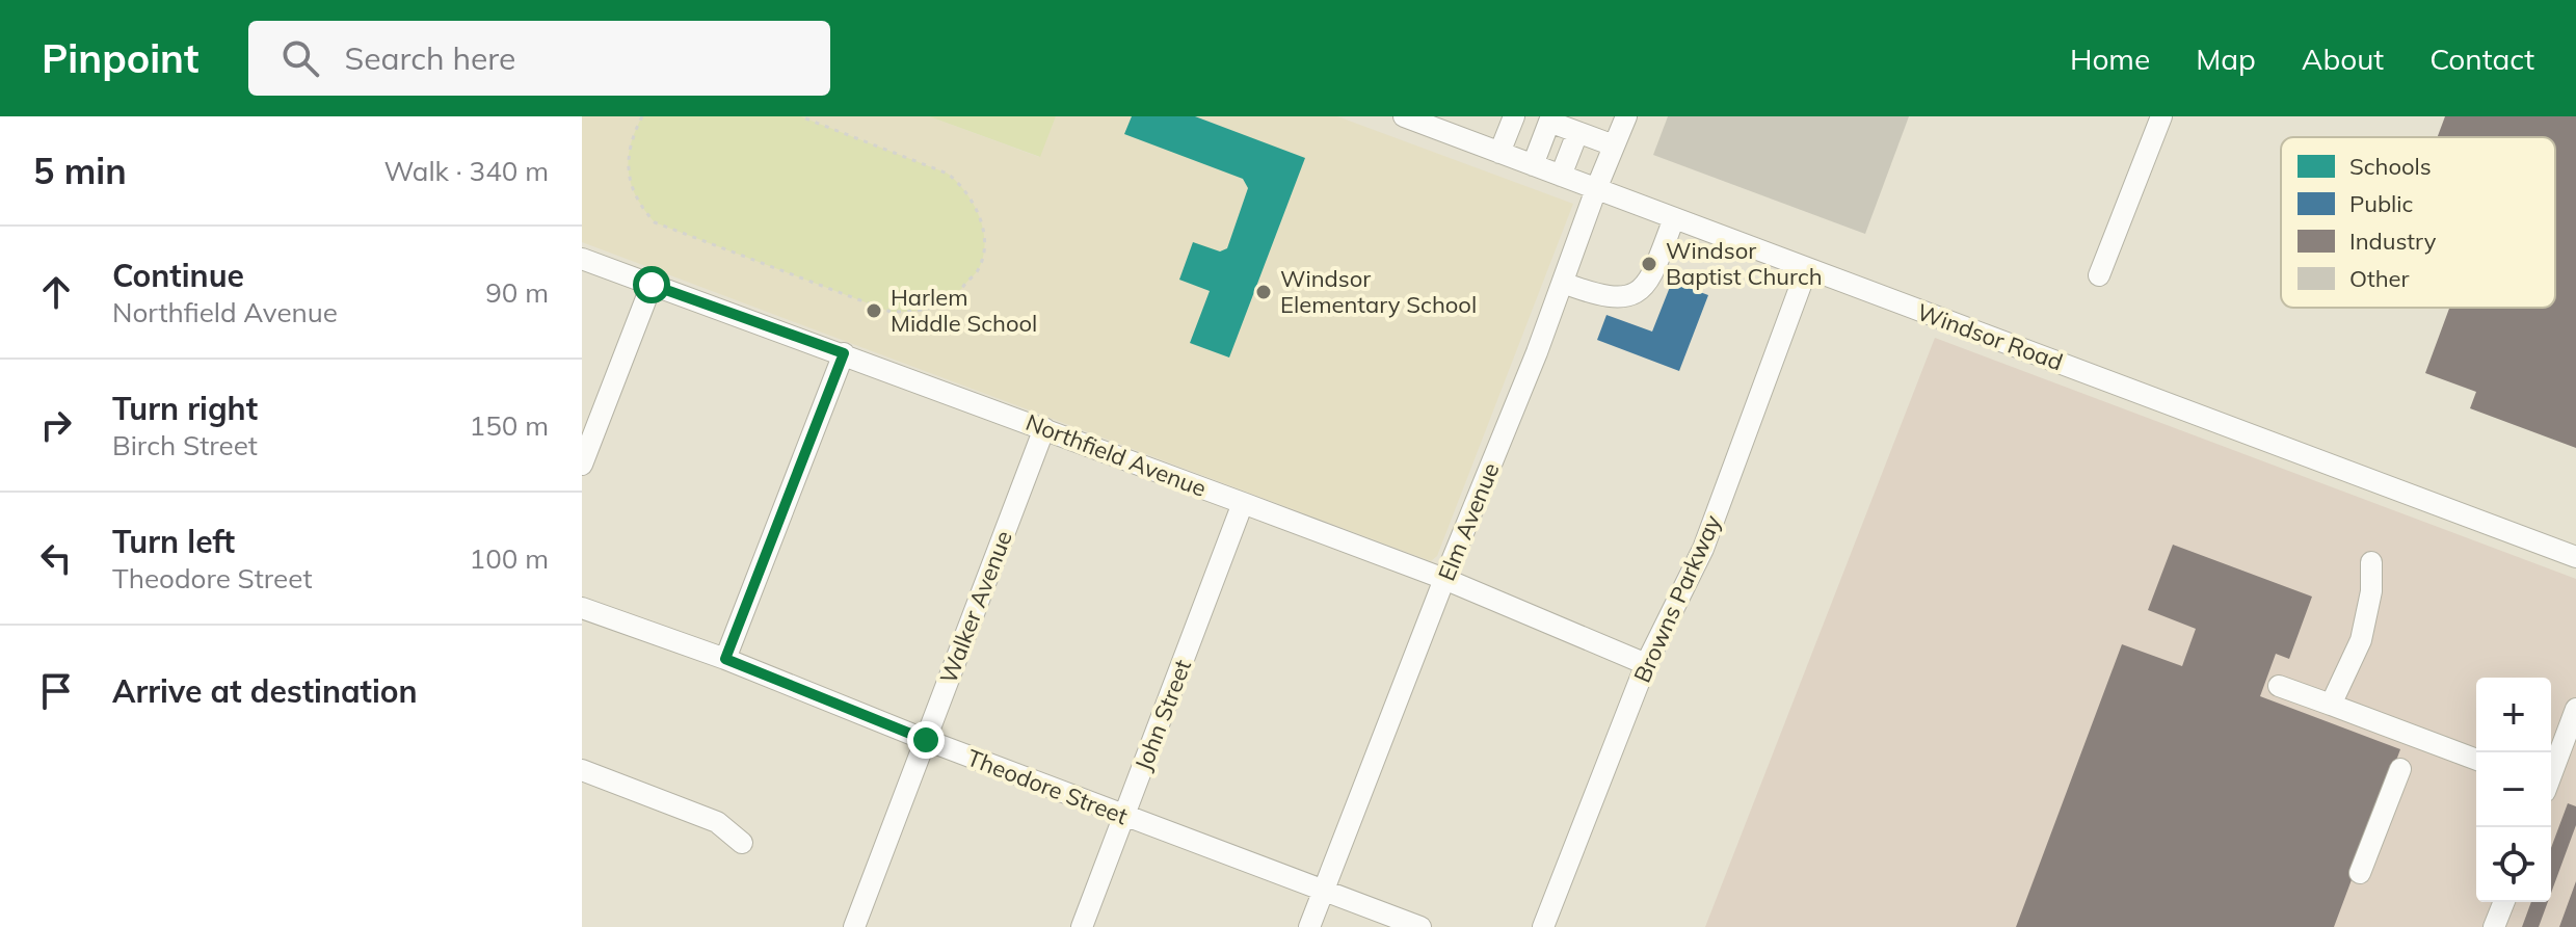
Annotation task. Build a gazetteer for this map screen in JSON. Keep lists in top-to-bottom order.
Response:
{
  "streets": {
    "street": [
      "Windsor Road",
      "Northfield Avenue",
      "Elm Avenue",
      "Browns Parkway",
      "Walker Avenue",
      "John Street",
      "Theodore Street"
    ]
  },
  "crossings": [
    ["Windsor Road", "Elm Avenue"],
    ["Windsor Road", "Browns Parkway"],
    ["Northfield Avenue", "Elm Avenue"],
    ["Northfield Avenue", "Browns Parkway"],
    ["Northfield Avenue", "Walker Avenue"],
    ["Northfield Avenue", "John Street"],
    ["Elm Avenue", "Theodore Street"],
    ["Walker Avenue", "Theodore Street"],
    ["John Street", "Theodore Street"]
  ],
  "places": ["Windsor Baptist Church", "Windsor Elementary School", "Harlem Middle School"],
  "legend": [
    "Schools",
    "Public",
    "Industry",
    "Other"
  ],
  "page": {
    "header": "Pinpoint",
    "search": "Search here",
    "nav": [
      "Home",
      "Map",
      "About",
      "Contact"
    ],
    "heading": ["5 min", "Walk · 340 m"],
    "list": [
      ["Continue", "Northfield Avenue", "90 m"],
      ["Turn right", "Birch Street", "150 m"],
      ["Turn left", "Theodore Street", "100 m"],
      "Arrive at destination"
    ],
    "map_buttons": ["+", "−"]
  }
}
